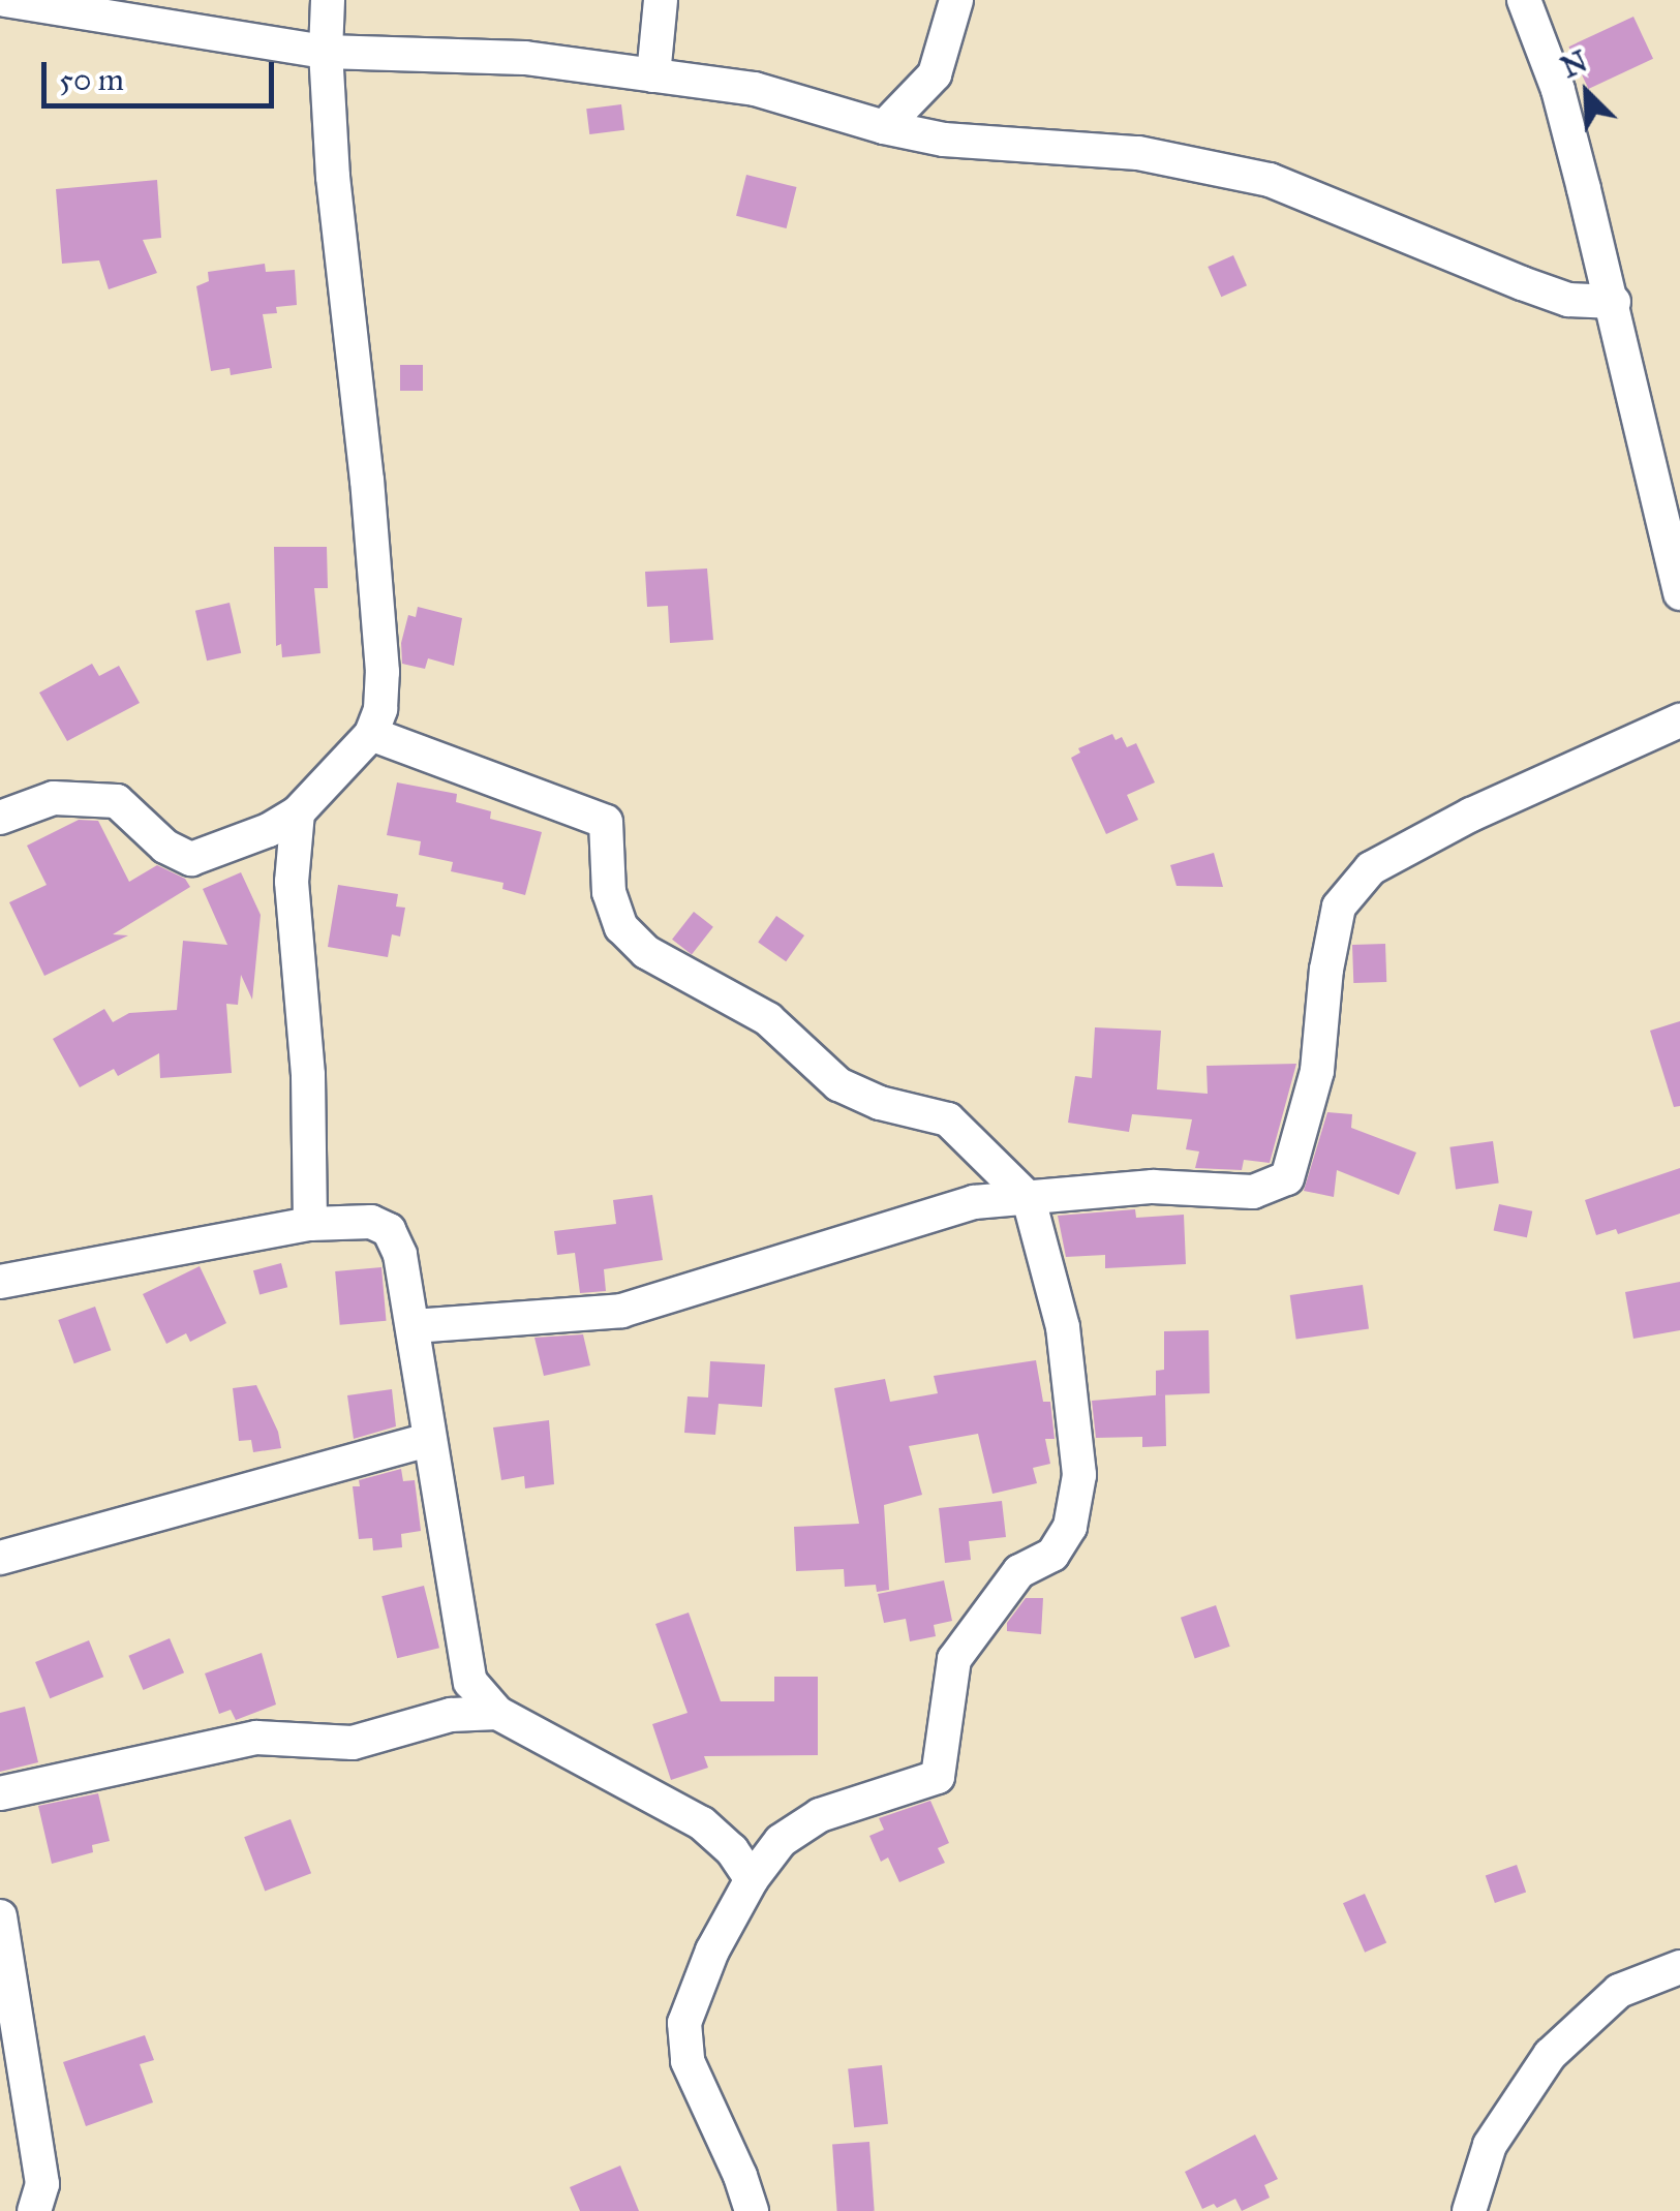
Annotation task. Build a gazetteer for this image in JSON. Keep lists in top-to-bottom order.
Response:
{
  "scale_bar": "50 m",
  "north": "top left"
}
